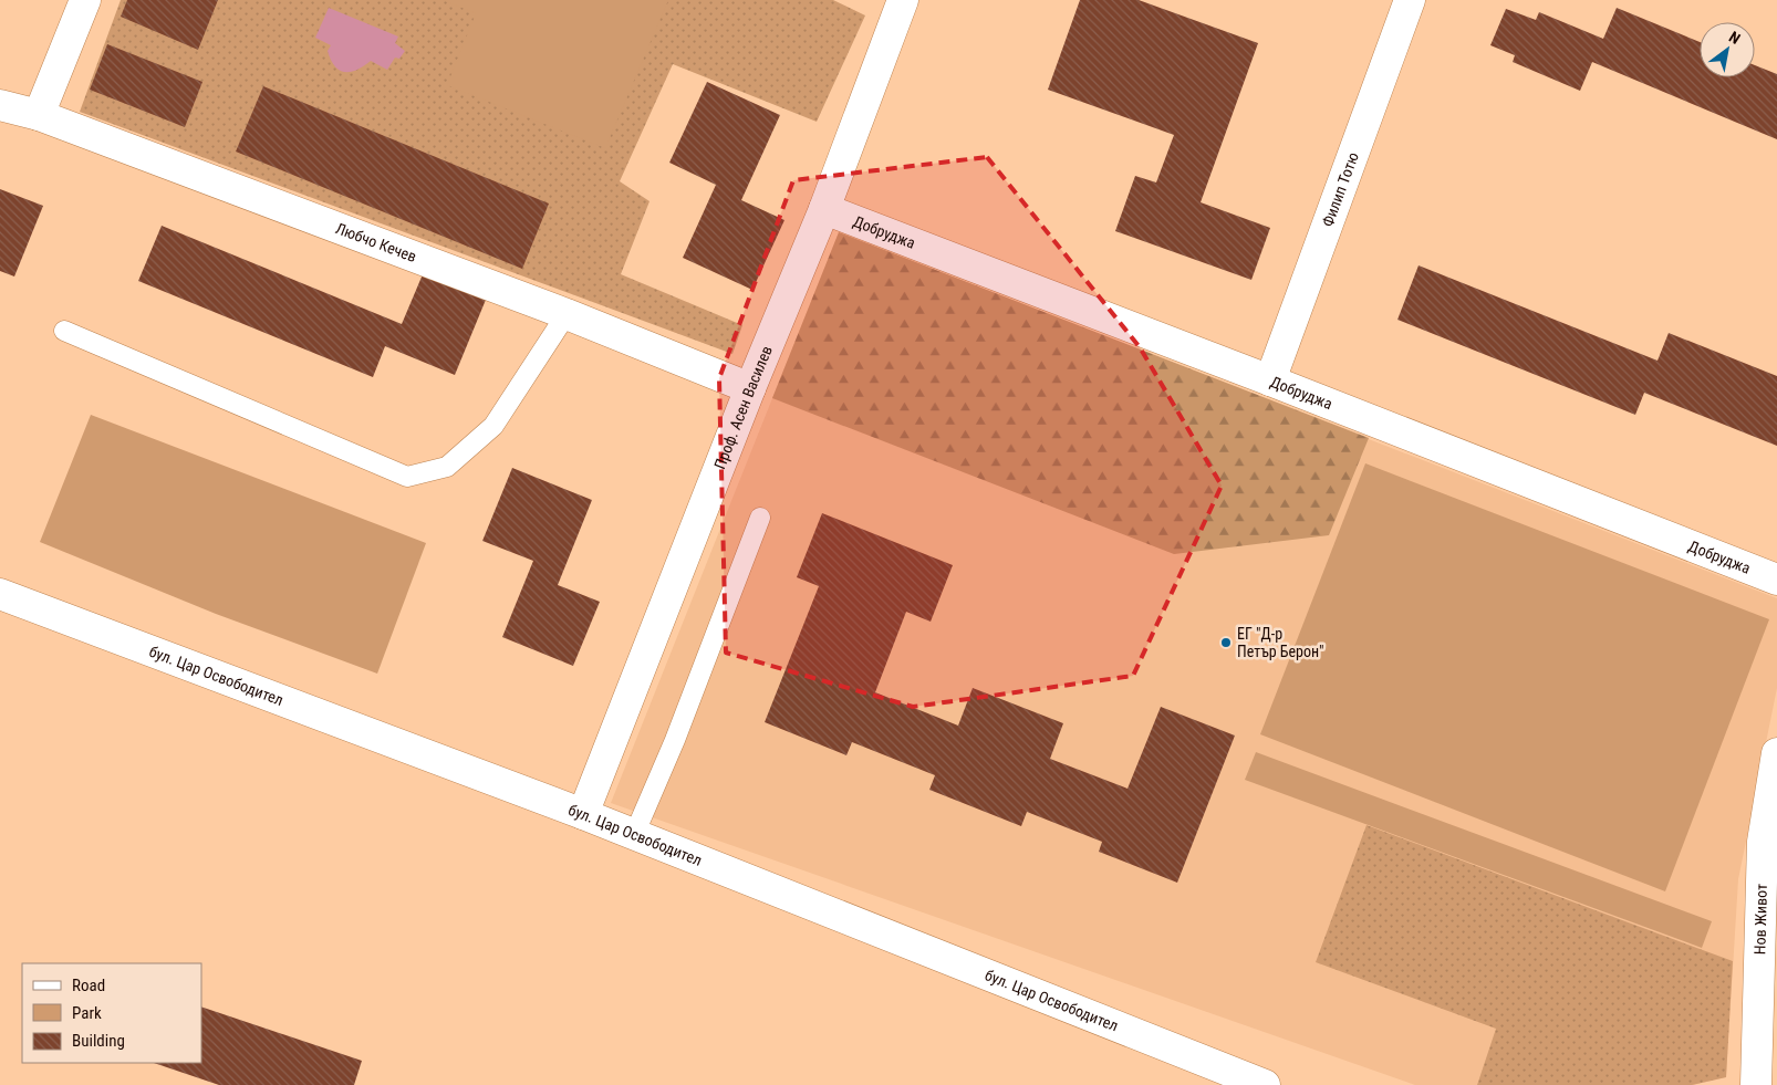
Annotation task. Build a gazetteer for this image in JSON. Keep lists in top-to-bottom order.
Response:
{
  "streets": {
    "street": [
      "Филип Тотю",
      "Добруджа",
      "Любчо Кечев",
      "Проф. Асен Василев",
      "бул. Цар Освободител",
      "Нов Живот"
    ]
  },
  "crossings": [
    ["Филип Тотю", "Добруджа"],
    ["Добруджа", "Проф. Асен Василев"],
    ["Любчо Кечев", "Проф. Асен Василев"],
    ["Проф. Асен Василев", "бул. Цар Освободител"]
  ],
  "places": ["ЕГ \"Д-р Петър Берон\""],
  "legend": ["Road", "Park", "Building"],
  "north": "top right"
}
